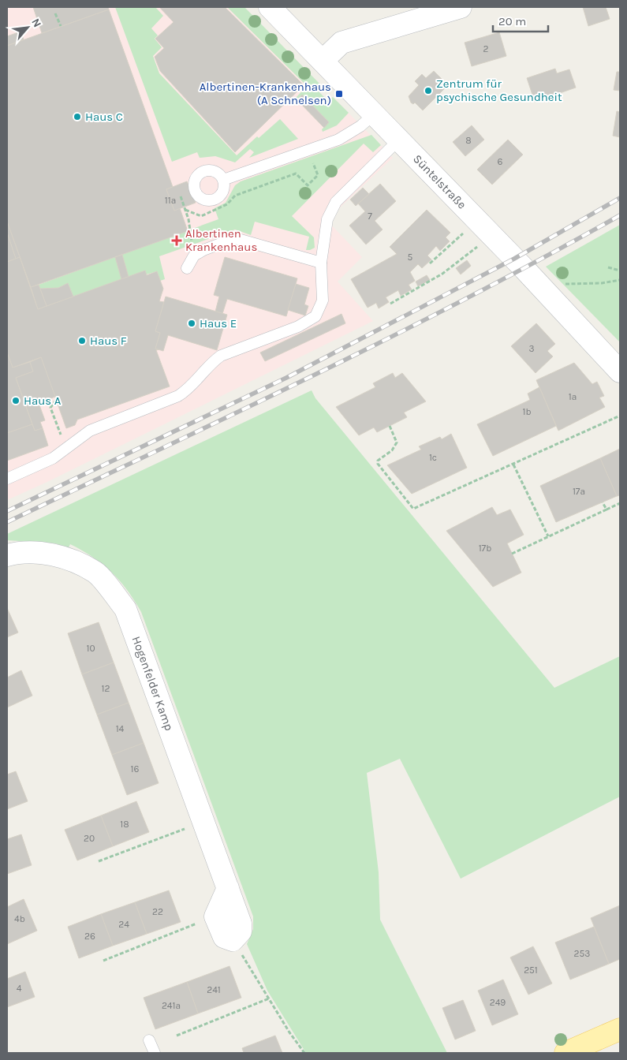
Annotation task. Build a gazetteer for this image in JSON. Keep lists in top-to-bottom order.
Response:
{
  "streets": {
    "street": ["Süntelstraße", "Hogenfelder Kamp"]
  },
  "places": {
    "other": [
      "Zentrum für psychische Gesundheit",
      "Haus C",
      "Haus E",
      "Haus F",
      "Haus A"
    ],
    "transit": ["Albertinen-Krankenhaus (A Schnelsen)"],
    "health": ["Albertinen Krankenhaus"]
  },
  "house_numbers": [
    "2",
    "8",
    "6",
    "11a",
    "7",
    "5",
    "3",
    "1a",
    "1b",
    "1c",
    "17a",
    "17b",
    "10",
    "12",
    "14",
    "16",
    "18",
    "20",
    "22",
    "4b",
    "24",
    "26",
    "253",
    "251",
    "4",
    "241",
    "249",
    "241a"
  ],
  "scale_bar": "20 m",
  "north": "top right"
}
